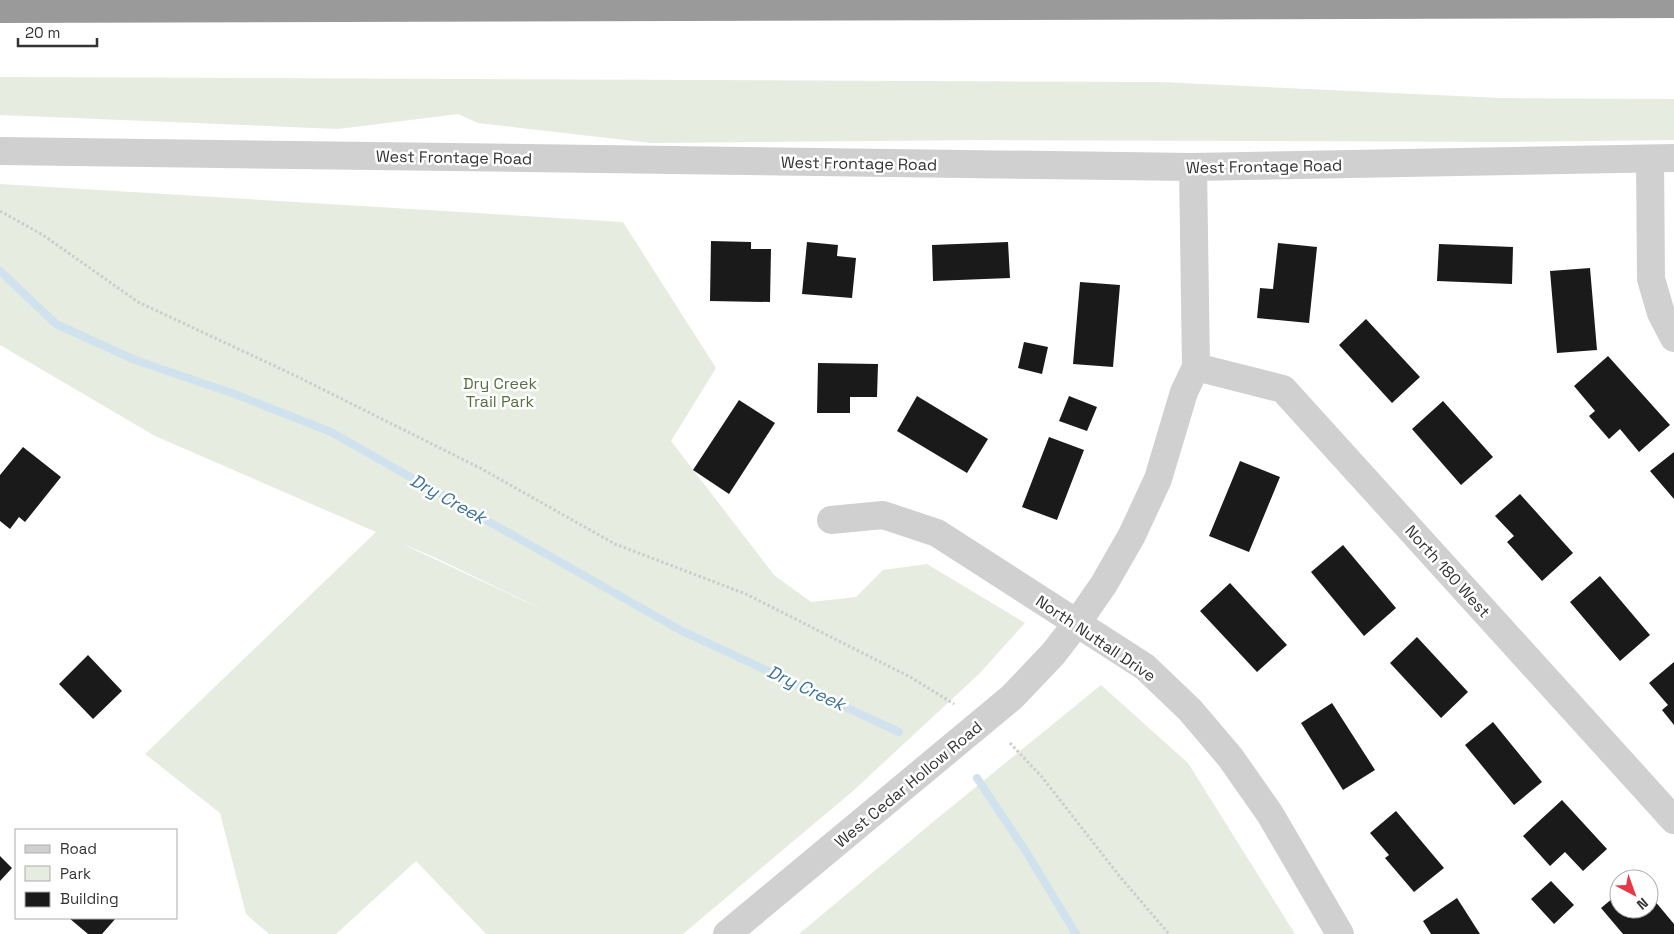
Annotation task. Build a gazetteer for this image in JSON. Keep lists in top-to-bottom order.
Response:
{
  "streets": {
    "street": [
      "West Frontage Road",
      "North 180 West",
      "North Nuttall Drive",
      "West Cedar Hollow Road"
    ]
  },
  "crossings": [
    ["North 180 West", "West Cedar Hollow Road"],
    ["North Nuttall Drive", "West Cedar Hollow Road"]
  ],
  "water": ["Dry Creek"],
  "parks": ["Dry Creek Trail Park"],
  "legend": ["Road", "Park", "Building"],
  "scale_bar": "20 m",
  "north": "bottom right"
}
